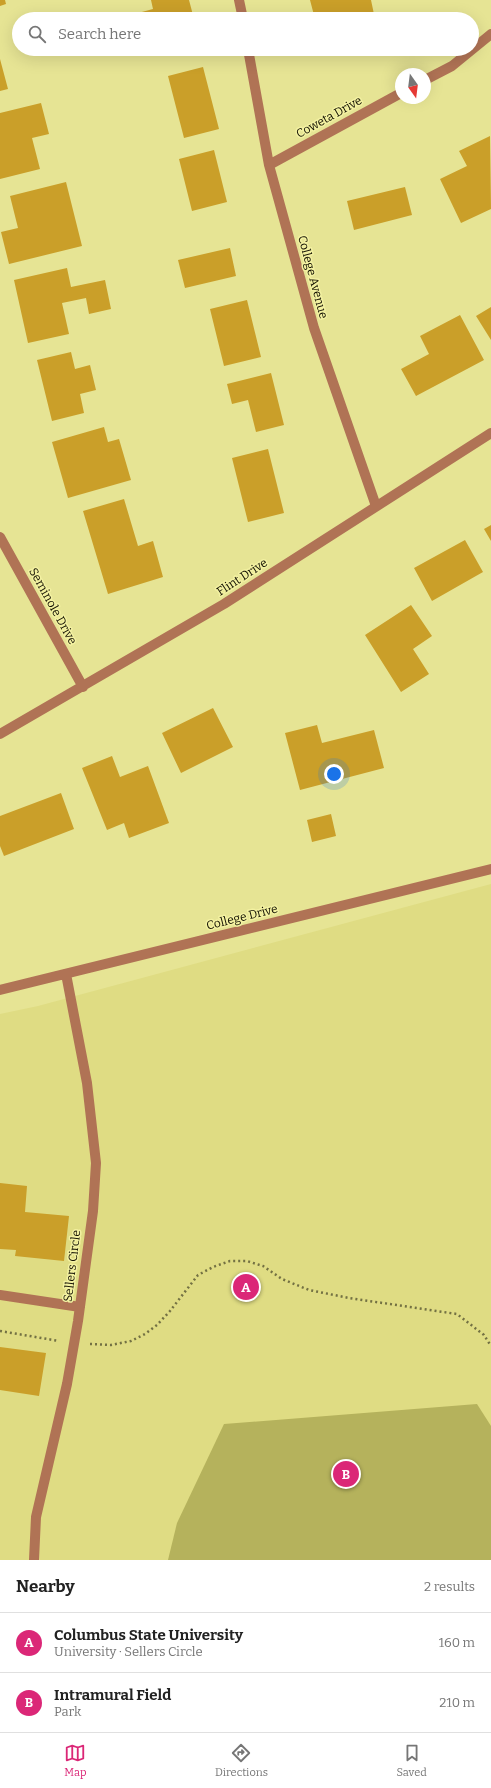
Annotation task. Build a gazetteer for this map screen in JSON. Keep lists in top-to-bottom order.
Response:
{
  "streets": {
    "street": [
      "Coweta Drive",
      "College Avenue",
      "Flint Drive",
      "Seminole Drive",
      "College Drive",
      "Sellers Circle"
    ]
  },
  "crossings": [
    ["Coweta Drive", "College Avenue"],
    ["College Avenue", "Flint Drive"],
    ["Flint Drive", "Seminole Drive"],
    ["College Drive", "Sellers Circle"]
  ],
  "north": "bottom",
  "page": {
    "search": "Search here",
    "pins": ["A", "B"],
    "heading": ["Nearby", "2 results"],
    "list": [
      {
        "mark": "A",
        "name": "Columbus State University",
        "note": "University · Sellers Circle",
        "value": "160 m"
      },
      {
        "mark": "B",
        "name": "Intramural Field",
        "note": "Park",
        "value": "210 m"
      }
    ],
    "nav": ["Map", "Directions", "Saved"]
  }
}
